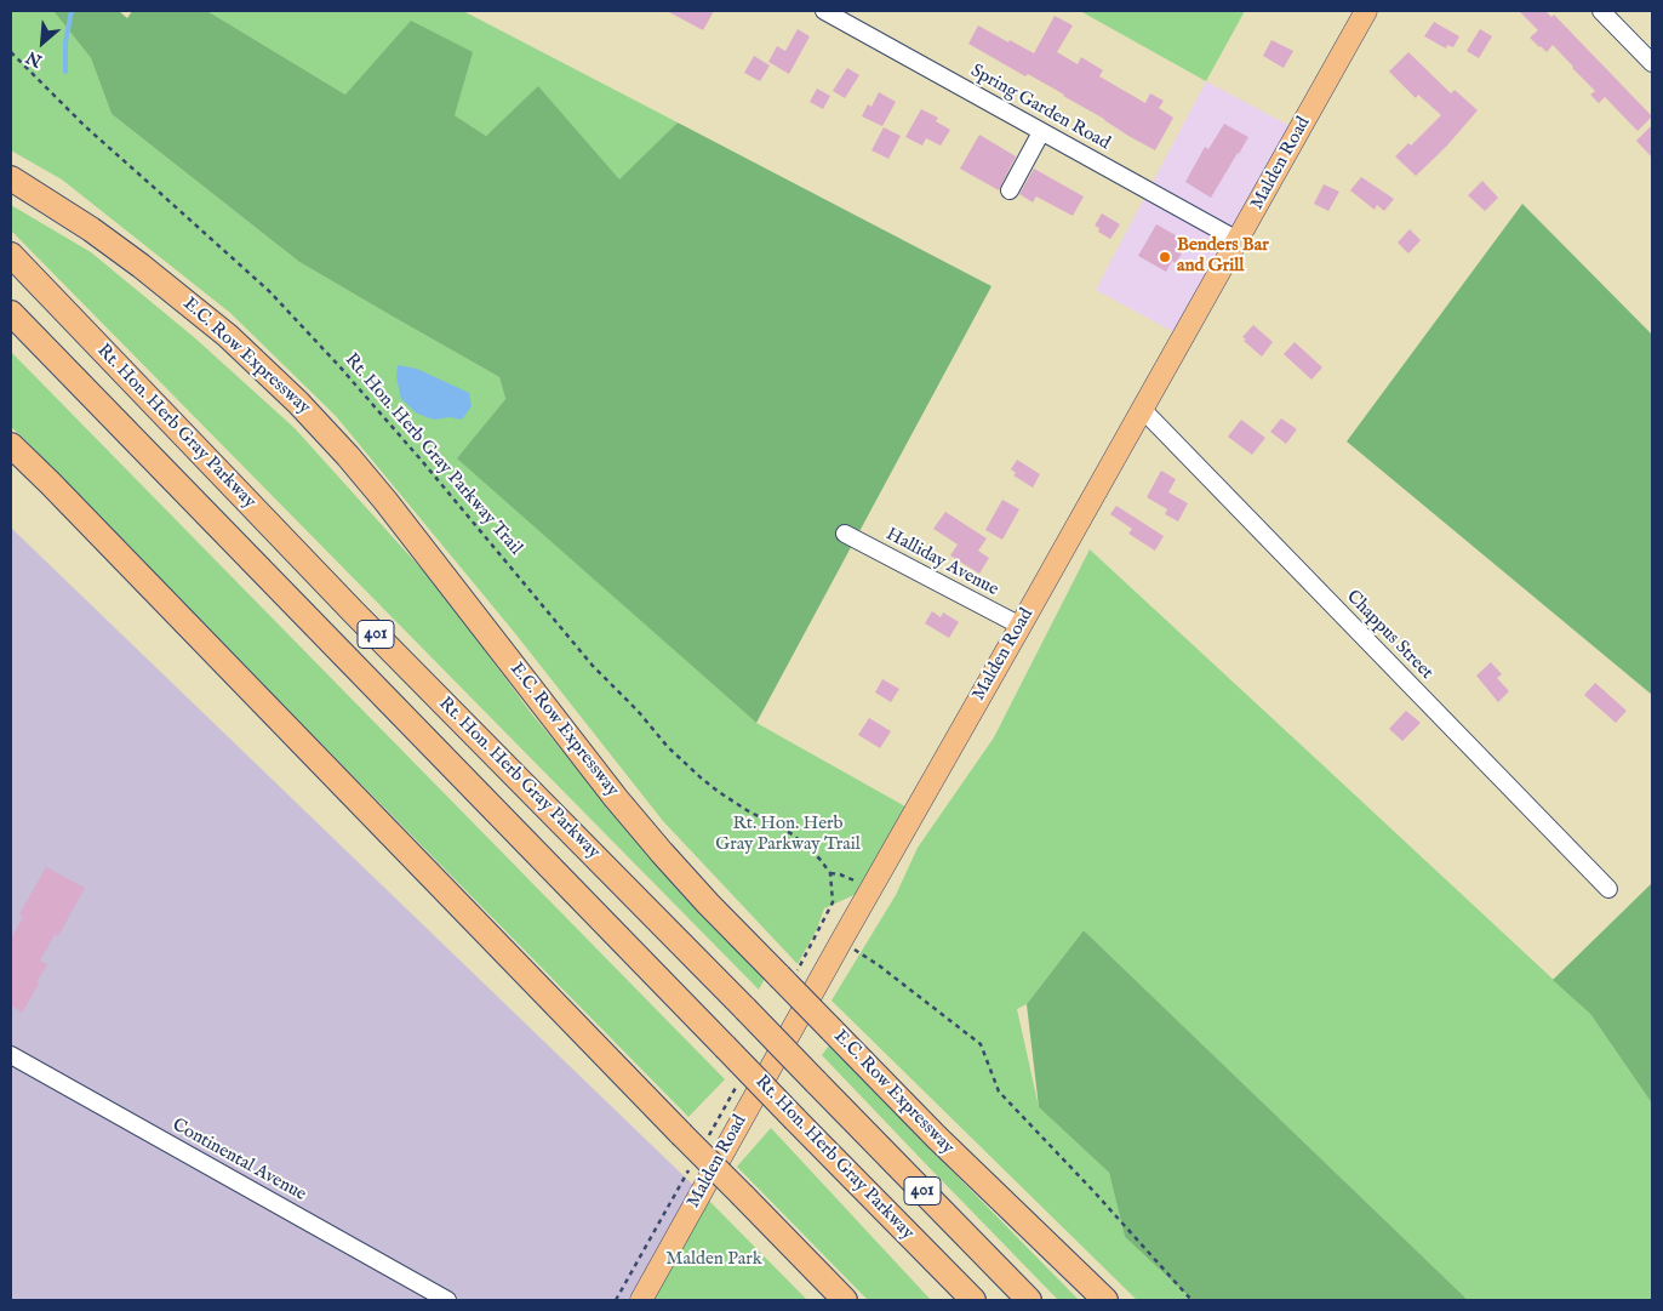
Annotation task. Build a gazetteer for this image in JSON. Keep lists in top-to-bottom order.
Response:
{
  "streets": {
    "highway": ["E.C. Row Expressway", "Rt. Hon. Herb Gray Parkway", "401"],
    "main road": ["Malden Road"],
    "street": [
      "Spring Garden Road",
      "Halliday Avenue",
      "Chappus Street",
      "Continental Avenue"
    ],
    "path": ["Rt. Hon. Herb Gray Parkway Trail"]
  },
  "crossings": [
    ["Spring Garden Road", "Malden Road"],
    ["Malden Road", "Halliday Avenue"],
    ["Malden Road", "Chappus Street"]
  ],
  "parks": ["Rt. Hon. Herb Gray Parkway Trail", "Malden Park"],
  "places": ["Benders Bar and Grill"],
  "north": "bottom left"
}
